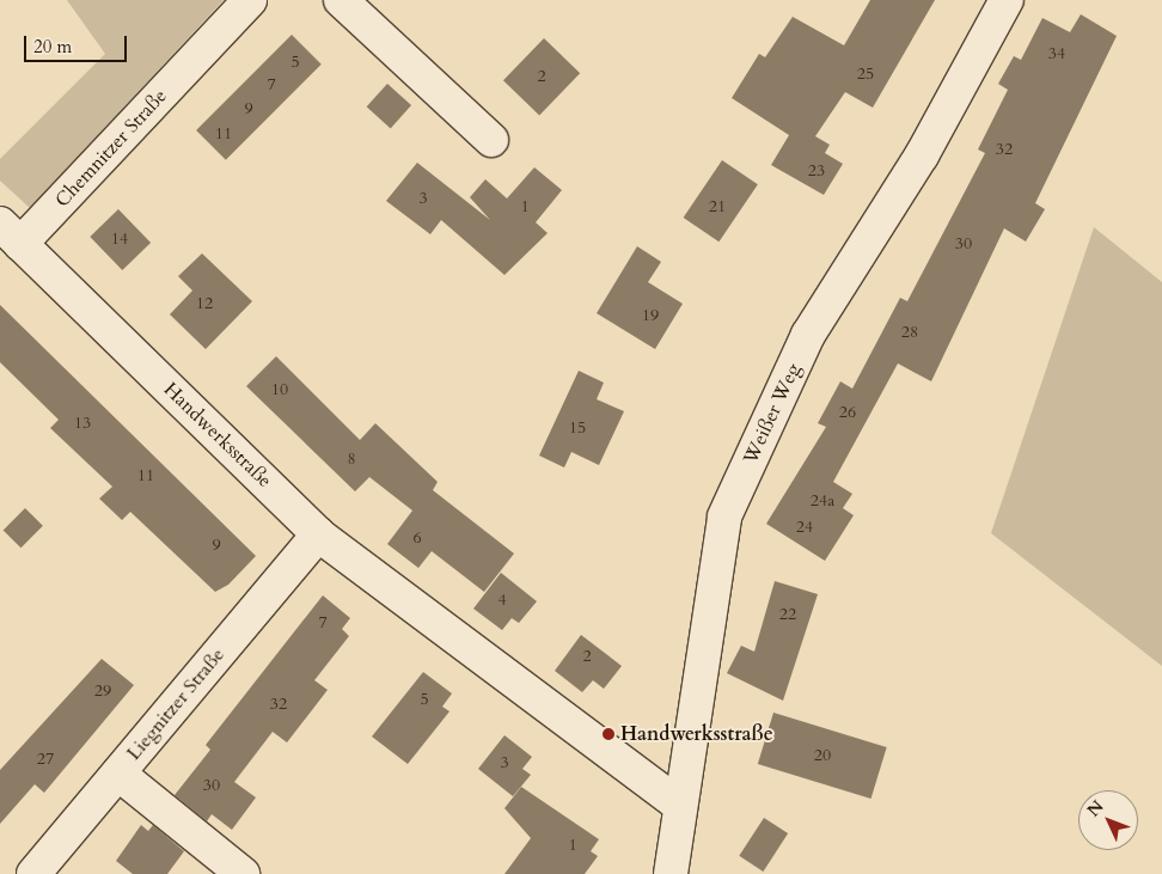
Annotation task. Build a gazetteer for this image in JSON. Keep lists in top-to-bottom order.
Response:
{
  "streets": {
    "street": [
      "Chemnitzer Straße",
      "Weißer Weg",
      "Handwerksstraße",
      "Liegnitzer Straße"
    ]
  },
  "crossings": [
    ["Chemnitzer Straße", "Handwerksstraße"],
    ["Weißer Weg", "Handwerksstraße"],
    ["Handwerksstraße", "Liegnitzer Straße"]
  ],
  "places": ["Handwerksstraße"],
  "house_numbers": [
    "34",
    "5",
    "25",
    "2",
    "7",
    "9",
    "11",
    "32",
    "23",
    "3",
    "1",
    "21",
    "14",
    "30",
    "12",
    "19",
    "28",
    "10",
    "26",
    "13",
    "15",
    "8",
    "11",
    "24a",
    "24",
    "6",
    "9",
    "4",
    "22",
    "7",
    "2",
    "29",
    "5",
    "32",
    "20",
    "27",
    "3",
    "30",
    "1"
  ],
  "scale_bar": "20 m",
  "north": "top left"
}
